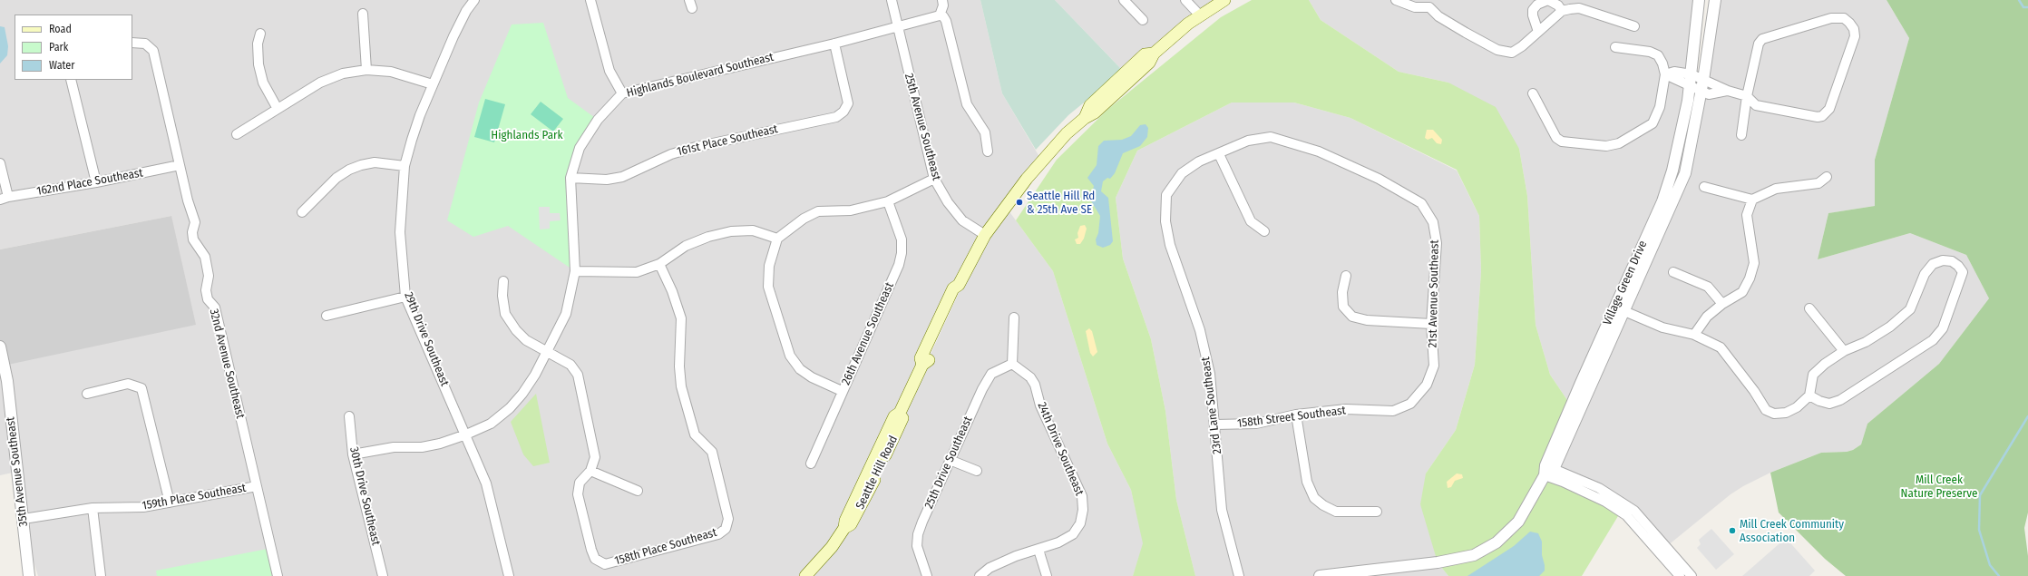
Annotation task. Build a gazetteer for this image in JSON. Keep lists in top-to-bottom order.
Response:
{
  "streets": {
    "main road": ["Seattle Hill Road"],
    "street": [
      "Highlands Boulevard Southeast",
      "25th Avenue Southeast",
      "161st Place Southeast",
      "162nd Place Southeast",
      "Village Green Drive",
      "21st Avenue Southeast",
      "26th Avenue Southeast",
      "29th Drive Southeast",
      "32nd Avenue Southeast",
      "23rd Lane Southeast",
      "158th Street Southeast",
      "24th Drive Southeast",
      "25th Drive Southeast",
      "35th Avenue Southeast",
      "30th Drive Southeast",
      "159th Place Southeast",
      "158th Place Southeast"
    ]
  },
  "crossings": [
    ["Highlands Boulevard Southeast", "25th Avenue Southeast"],
    ["Highlands Boulevard Southeast", "161st Place Southeast"],
    ["Highlands Boulevard Southeast", "29th Drive Southeast"],
    ["Highlands Boulevard Southeast", "30th Drive Southeast"],
    ["25th Avenue Southeast", "Seattle Hill Road"],
    ["162nd Place Southeast", "32nd Avenue Southeast"],
    ["21st Avenue Southeast", "23rd Lane Southeast"],
    ["21st Avenue Southeast", "158th Street Southeast"],
    ["32nd Avenue Southeast", "159th Place Southeast"],
    ["23rd Lane Southeast", "158th Street Southeast"],
    ["24th Drive Southeast", "25th Drive Southeast"],
    ["35th Avenue Southeast", "159th Place Southeast"]
  ],
  "parks": ["Highlands Park", "Mill Creek Nature Preserve"],
  "places": ["Seattle Hill Rd & 25th Ave SE", "Mill Creek Community Association"],
  "legend": ["Road", "Park", "Water"]
}
